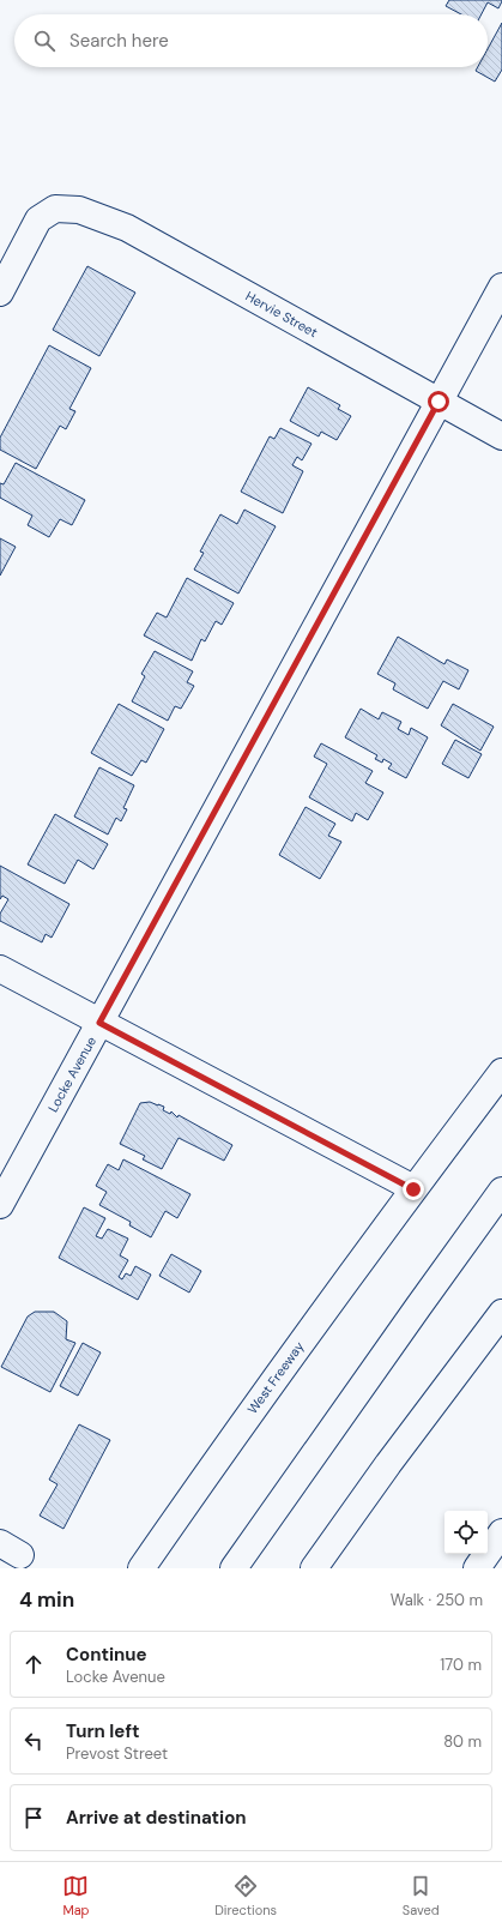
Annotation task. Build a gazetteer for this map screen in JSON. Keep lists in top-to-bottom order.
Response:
{
  "streets": {
    "main road": ["Hervie Street", "Locke Avenue", "West Freeway"]
  },
  "crossings": [
    ["Hervie Street", "Locke Avenue"]
  ],
  "page": {
    "search": "Search here",
    "heading": ["4 min", "Walk · 250 m"],
    "list": [
      ["Continue", "Locke Avenue", "170 m"],
      ["Turn left", "Prevost Street", "80 m"],
      "Arrive at destination"
    ],
    "nav": ["Map", "Directions", "Saved"]
  }
}
